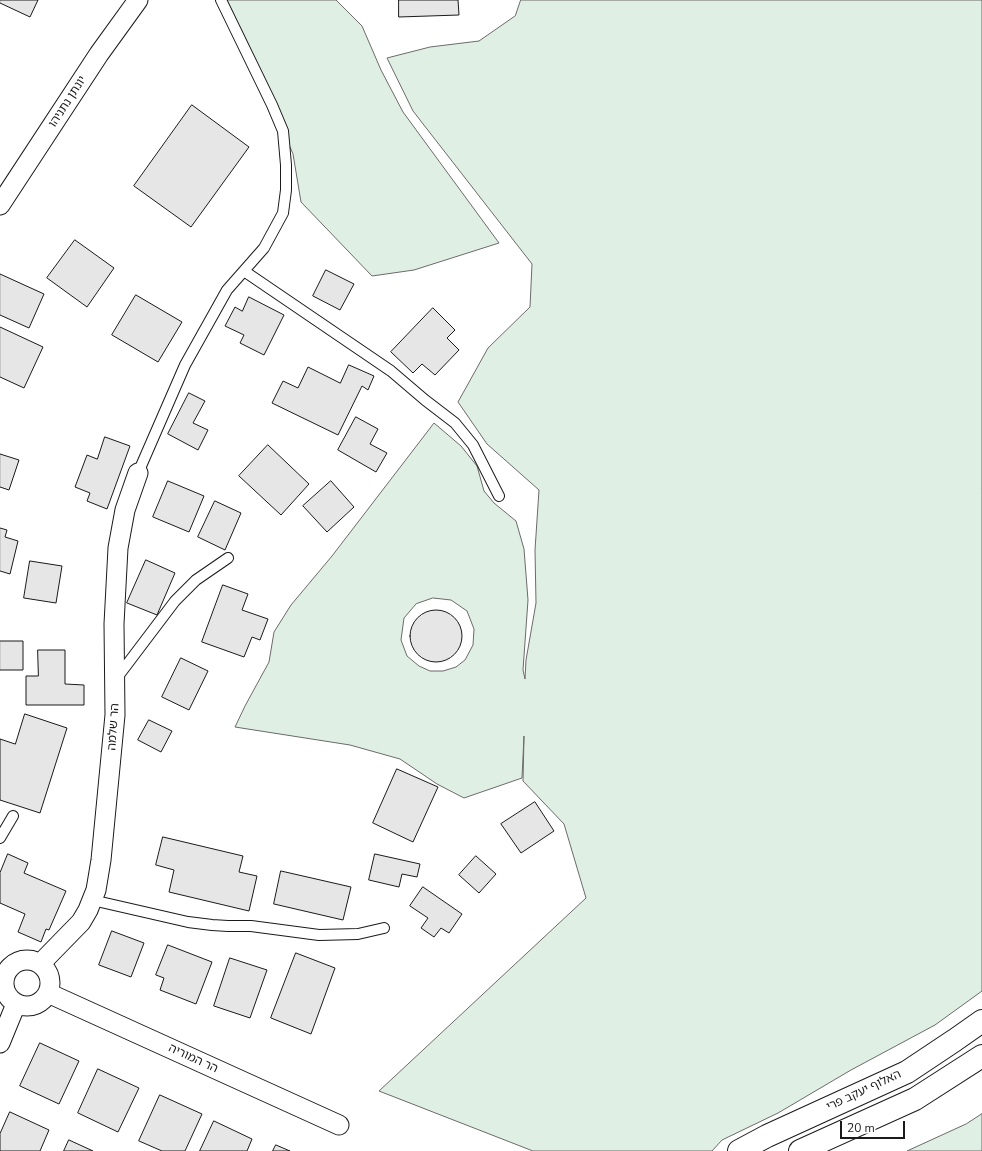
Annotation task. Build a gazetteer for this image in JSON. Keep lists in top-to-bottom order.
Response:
{
  "streets": {
    "street": [
      "יונתן נתניהו",
      "הר שלמה",
      "הר המוריה",
      "האלוף יעקב פרי"
    ]
  },
  "crossings": [
    ["הר שלמה", "הר המוריה"]
  ],
  "scale_bar": "20 m"
}
